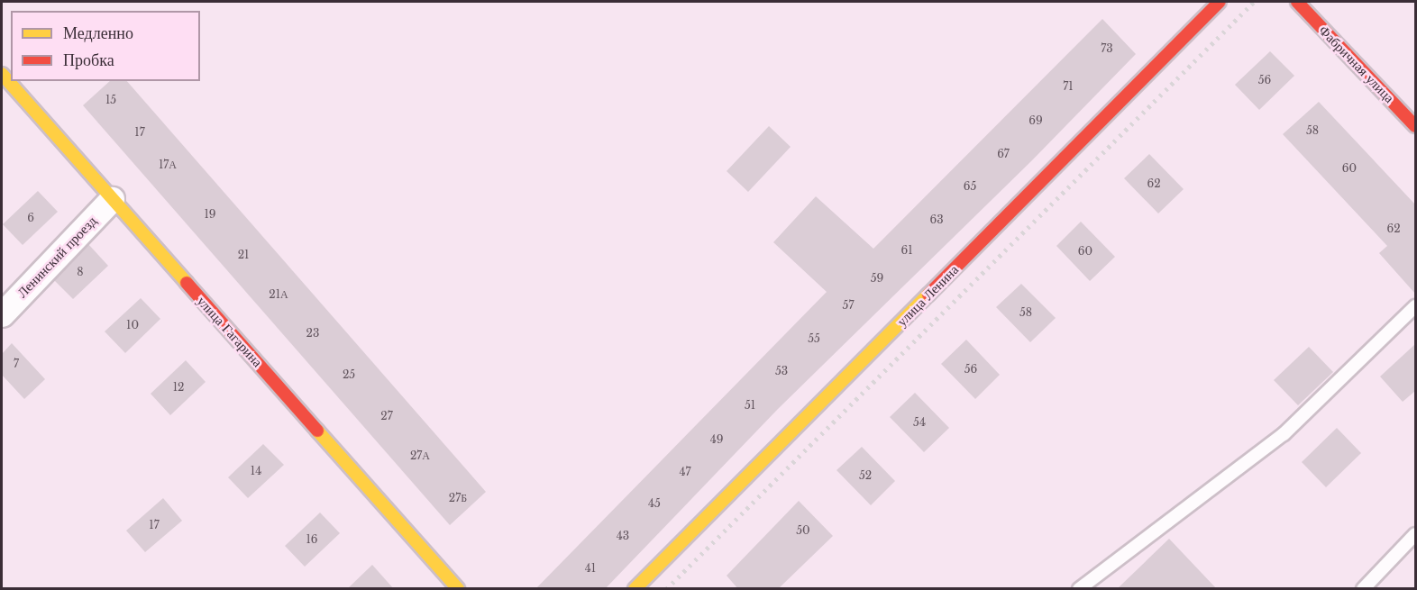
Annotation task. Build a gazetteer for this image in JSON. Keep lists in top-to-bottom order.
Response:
{
  "streets": {
    "street": [
      "Фабричная улица",
      "Ленинский проезд",
      "улица Ленина",
      "улица Гагарина"
    ]
  },
  "crossings": [
    ["Ленинский проезд", "улица Гагарина"]
  ],
  "house_numbers": [
    "73",
    "56",
    "71",
    "15",
    "69",
    "58",
    "17",
    "67",
    "17А",
    "60",
    "62",
    "65",
    "19",
    "6",
    "63",
    "62",
    "61",
    "60",
    "21",
    "8",
    "59",
    "21А",
    "57",
    "58",
    "10",
    "23",
    "55",
    "7",
    "56",
    "53",
    "25",
    "12",
    "51",
    "27",
    "54",
    "49",
    "27А",
    "14",
    "47",
    "52",
    "27Б",
    "45",
    "17",
    "50",
    "43",
    "16",
    "41"
  ],
  "legend": ["Медленно", "Пробка"]
}
